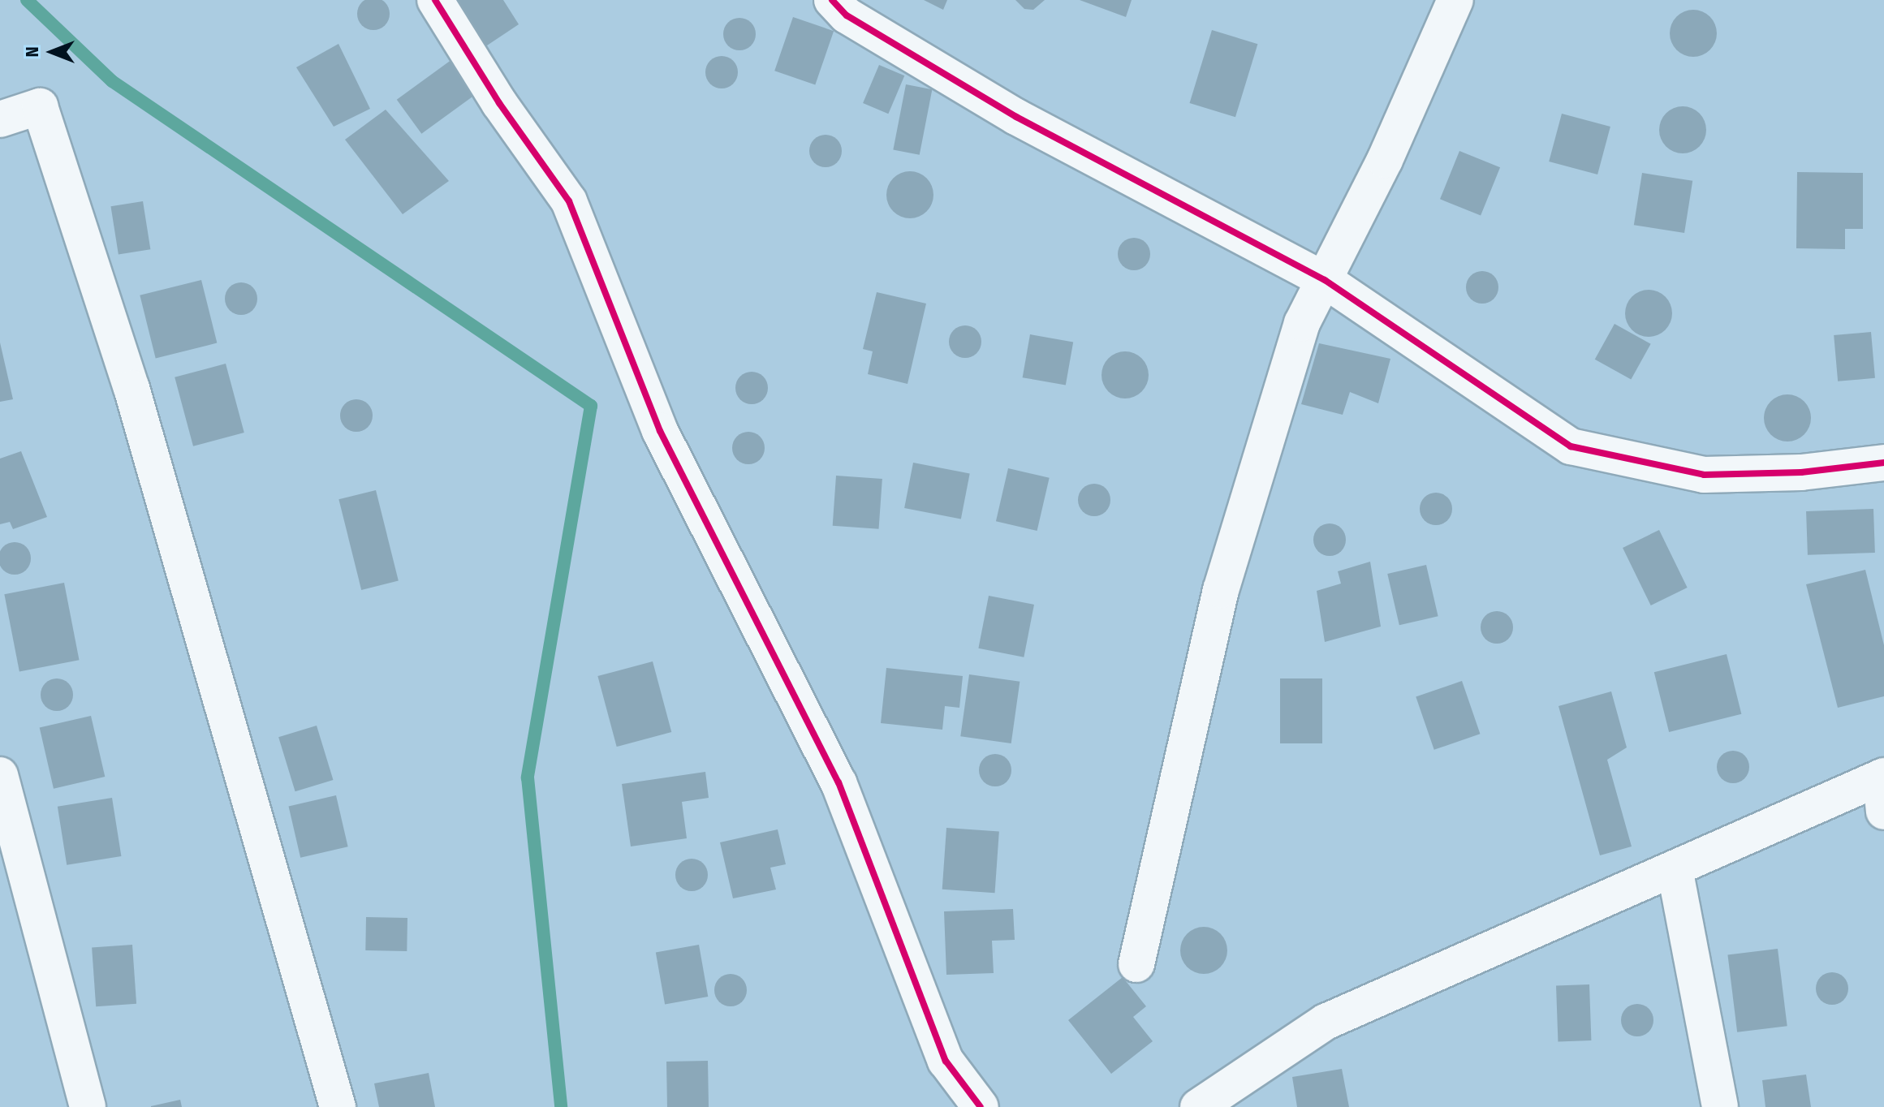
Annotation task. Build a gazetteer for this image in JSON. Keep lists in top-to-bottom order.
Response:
{
  "north": "left"
}
